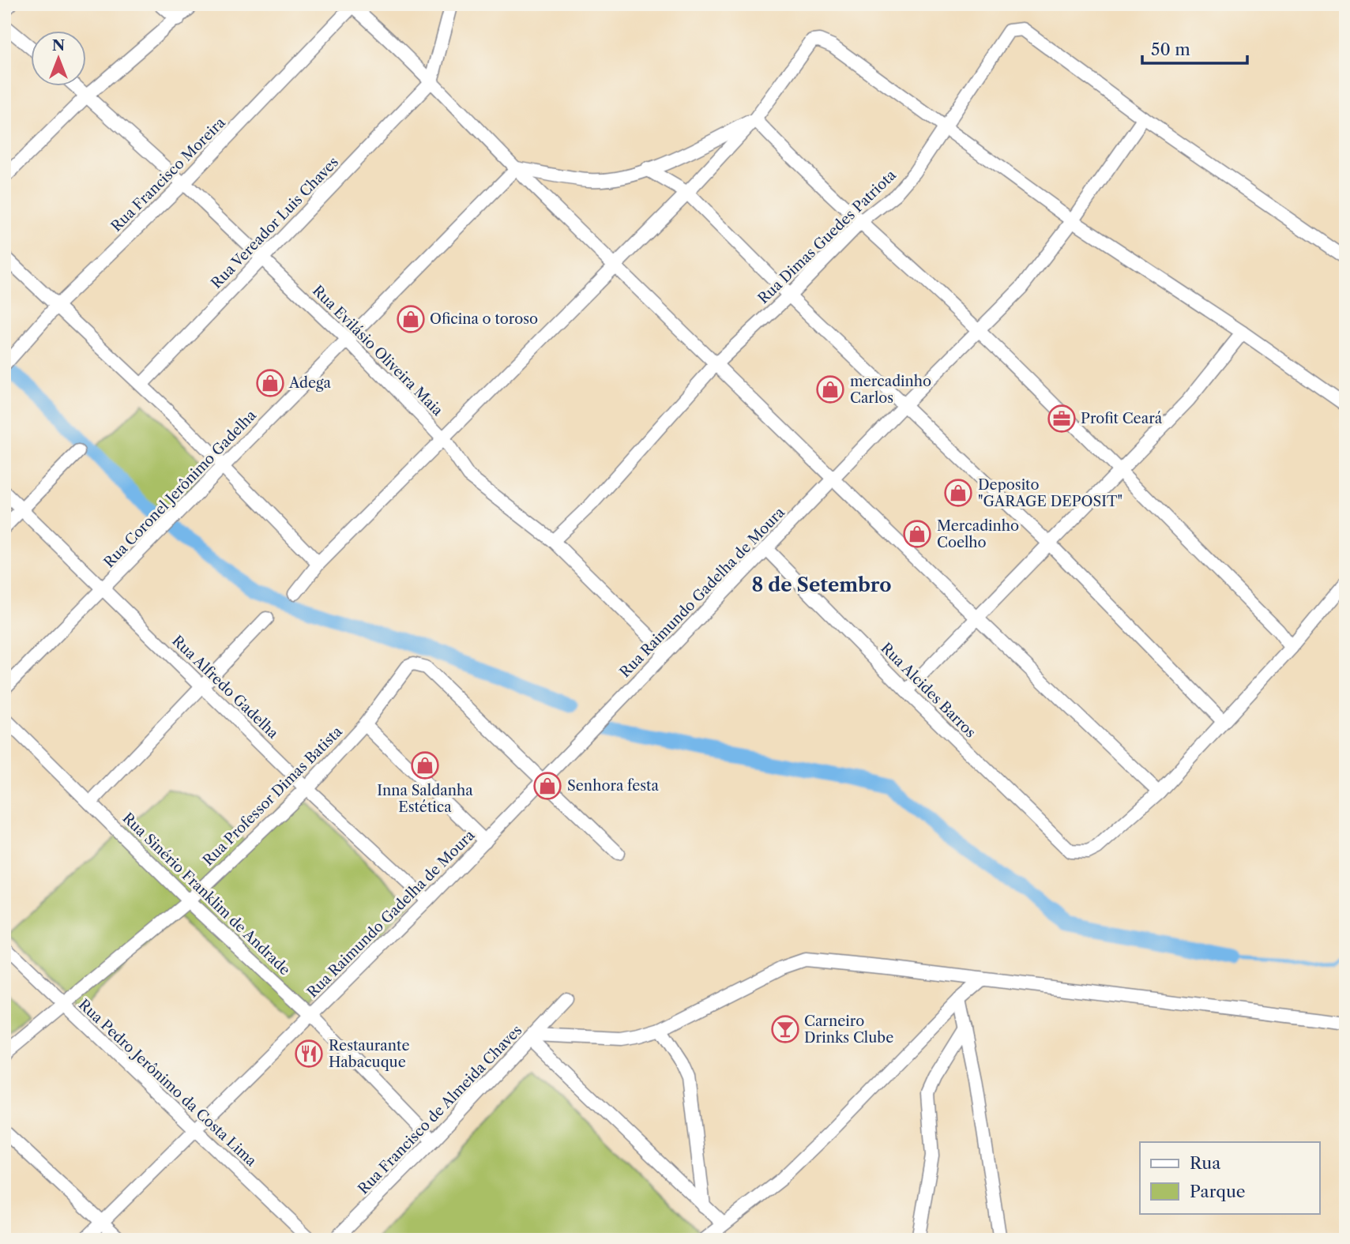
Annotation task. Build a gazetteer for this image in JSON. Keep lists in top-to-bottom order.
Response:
{
  "streets": {
    "street": [
      "Rua Francisco Moreira",
      "Rua Vereador Luis Chaves",
      "Rua Dimas Guedes Patriota",
      "Rua Evilásio Oliveira Maia",
      "Rua Coronel Jerônimo Gadelha",
      "Rua Raimundo Gadelha de Moura",
      "Rua Alfredo Gadelha",
      "Rua Alcides Barros",
      "Rua Professor Dimas Batista",
      "Rua Sinério Franklim de Andrade",
      "Rua Pedro Jerônimo da Costa Lima",
      "Rua Francisco de Almeida Chaves"
    ]
  },
  "crossings": [
    ["Rua Francisco Moreira", "Rua Evilásio Oliveira Maia"],
    ["Rua Vereador Luis Chaves", "Rua Evilásio Oliveira Maia"],
    ["Rua Dimas Guedes Patriota", "Rua Evilásio Oliveira Maia"],
    ["Rua Dimas Guedes Patriota", "Rua Raimundo Gadelha de Moura"],
    ["Rua Evilásio Oliveira Maia", "Rua Coronel Jerônimo Gadelha"],
    ["Rua Evilásio Oliveira Maia", "Rua Raimundo Gadelha de Moura"],
    ["Rua Coronel Jerônimo Gadelha", "Rua Alfredo Gadelha"],
    ["Rua Raimundo Gadelha de Moura", "Rua Alfredo Gadelha"],
    ["Rua Raimundo Gadelha de Moura", "Rua Alcides Barros"],
    ["Rua Raimundo Gadelha de Moura", "Rua Professor Dimas Batista"],
    ["Rua Raimundo Gadelha de Moura", "Rua Sinério Franklim de Andrade"],
    ["Rua Raimundo Gadelha de Moura", "Rua Pedro Jerônimo da Costa Lima"],
    ["Rua Alfredo Gadelha", "Rua Professor Dimas Batista"],
    ["Rua Professor Dimas Batista", "Rua Sinério Franklim de Andrade"],
    ["Rua Professor Dimas Batista", "Rua Pedro Jerônimo da Costa Lima"],
    ["Rua Sinério Franklim de Andrade", "Rua Francisco de Almeida Chaves"]
  ],
  "districts": ["8 de Setembro"],
  "places": {
    "shop": [
      "Oficina o toroso",
      "Adega",
      "mercadinho Carlos",
      "Deposito \"GARAGE DEPOSIT\"",
      "Mercadinho Coelho",
      "Inna Saldanha Estética",
      "Senhora festa"
    ],
    "office": ["Profit Ceará"],
    "bar": ["Carneiro Drinks Clube"],
    "restaurant": ["Restaurante Habacuque"]
  },
  "legend": ["Rua", "Parque"],
  "scale_bar": "50 m",
  "north": "top"
}
